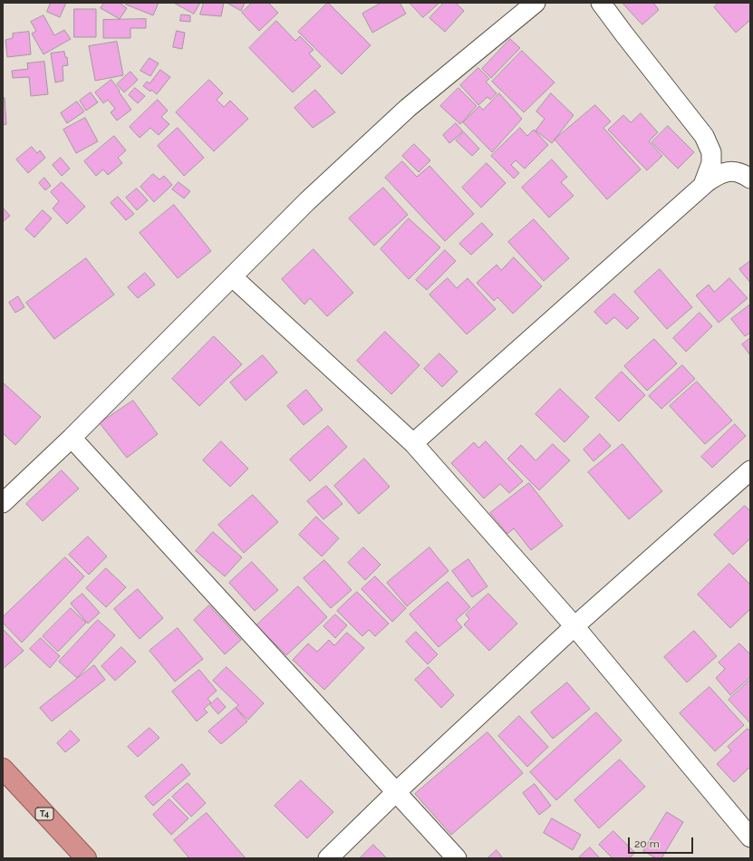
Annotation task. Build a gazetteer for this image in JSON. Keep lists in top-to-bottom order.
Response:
{
  "streets": {
    "highway": ["T4"]
  },
  "scale_bar": "20 m"
}
